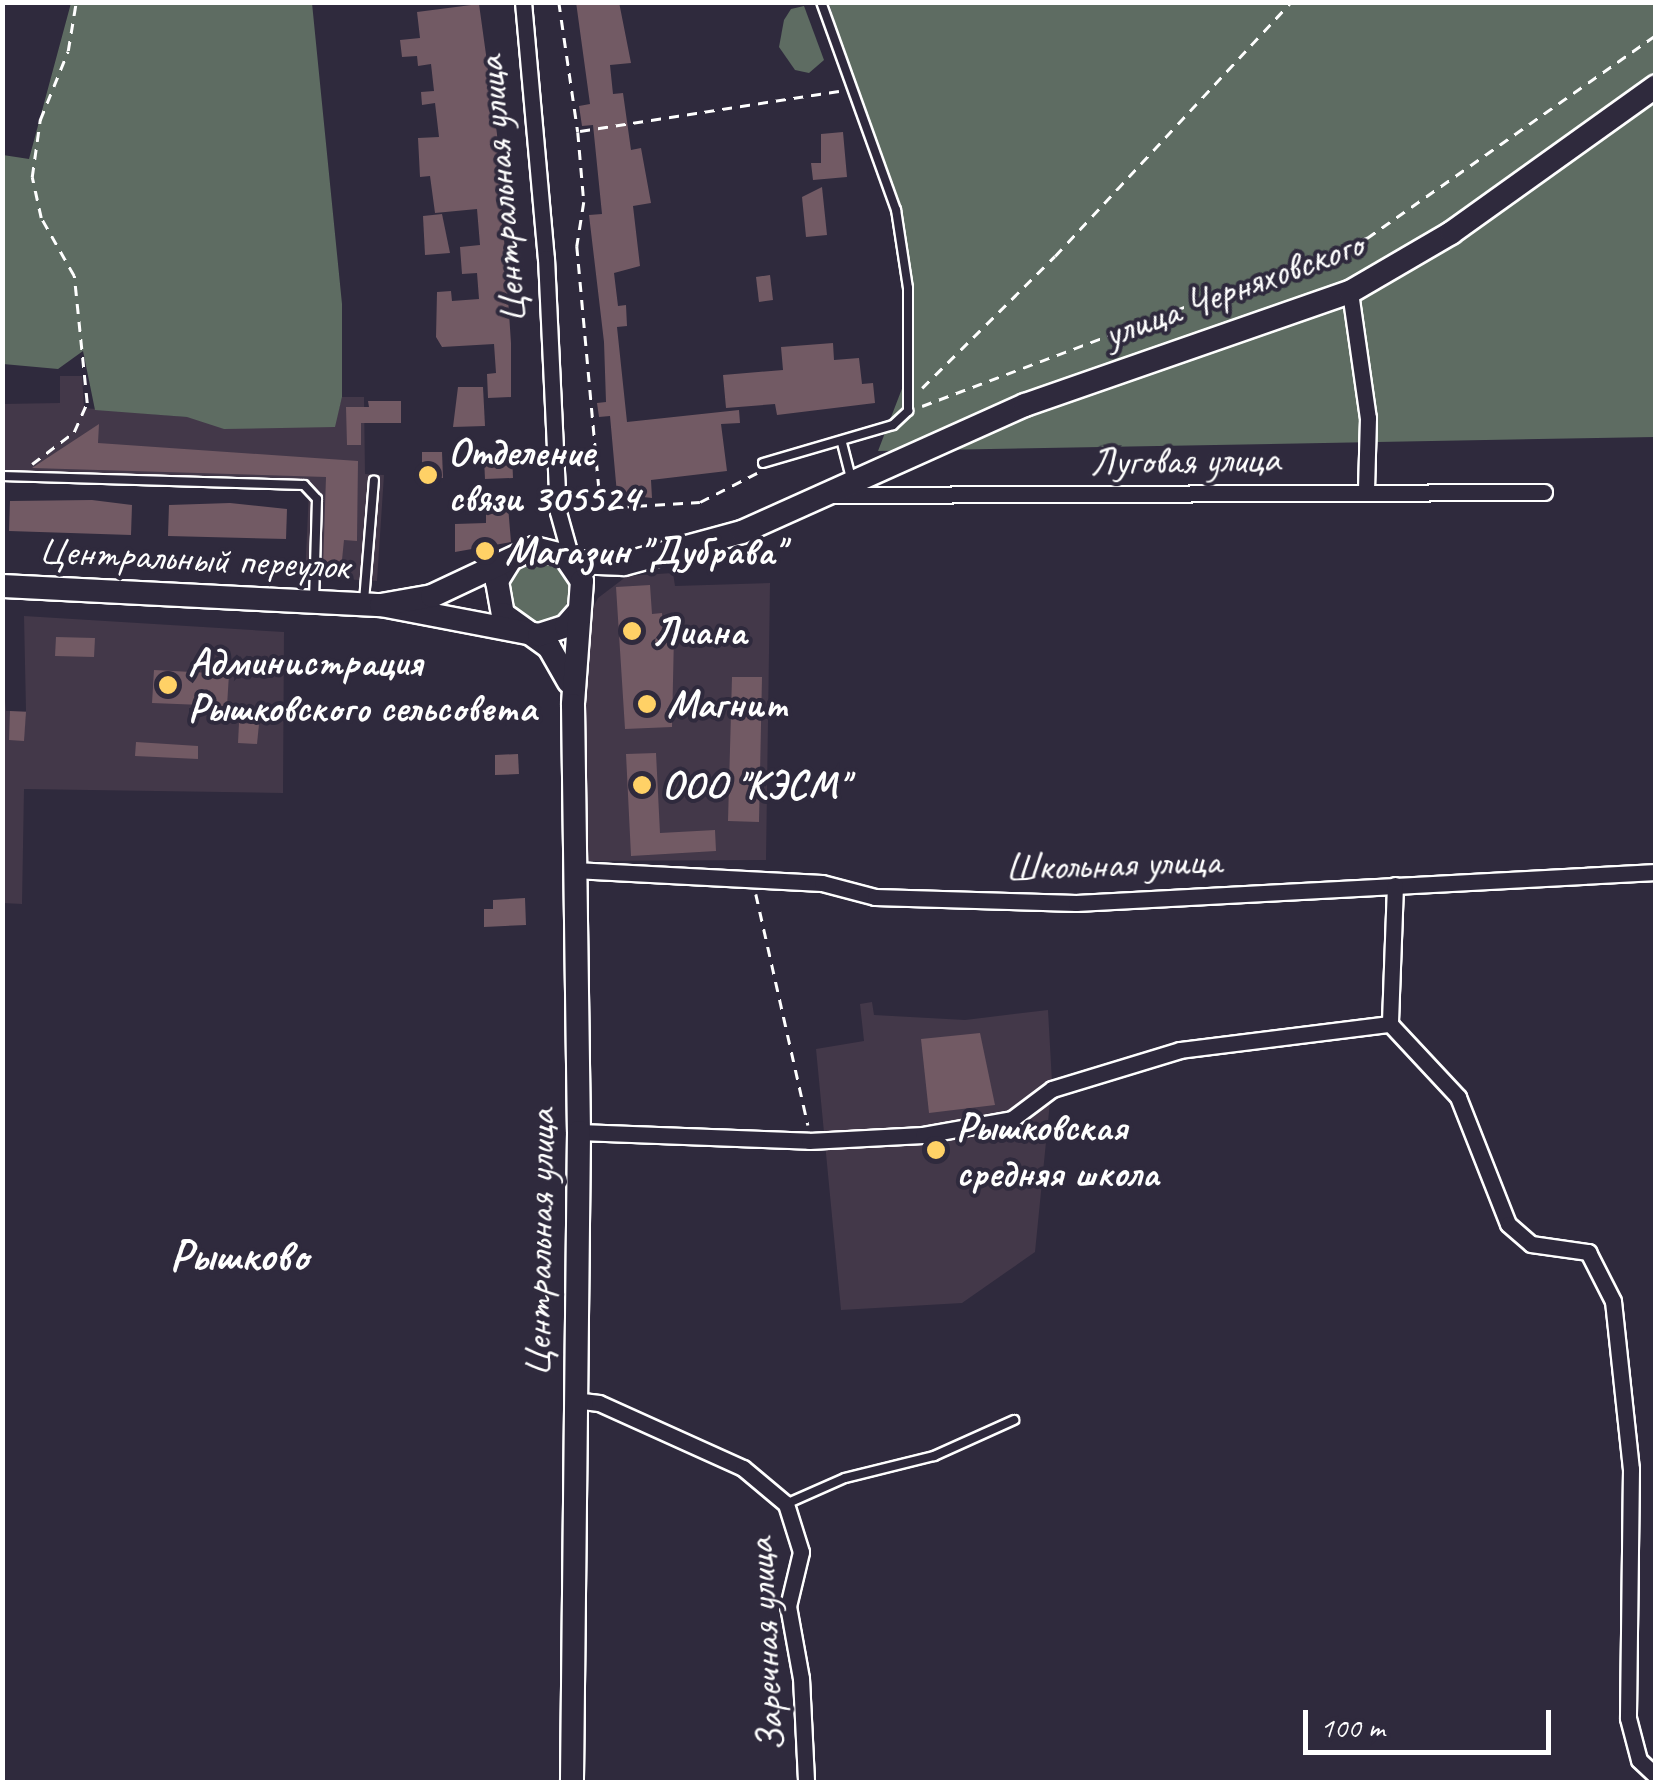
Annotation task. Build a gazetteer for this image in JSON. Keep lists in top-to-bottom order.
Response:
{
  "streets": {
    "main road": ["Центральная улица", "улица Черняховского", "Центральный переулок"],
    "street": ["Луговая улица", "Школьная улица", "Заречная улица"]
  },
  "crossings": [
    ["Центральная улица", "Школьная улица"],
    ["Центральная улица", "Заречная улица"],
    ["улица Черняховского", "Луговая улица"]
  ],
  "districts": ["Рышково"],
  "places": [
    "Отделение связи 305524",
    "Магазин \"Дубрава\"",
    "Лиана",
    "Администрация Рышковского сельсовета",
    "Магнит",
    "ООО \"КЭСМ\"",
    "Рышковская средняя школа"
  ],
  "scale_bar": "100 m"
}
